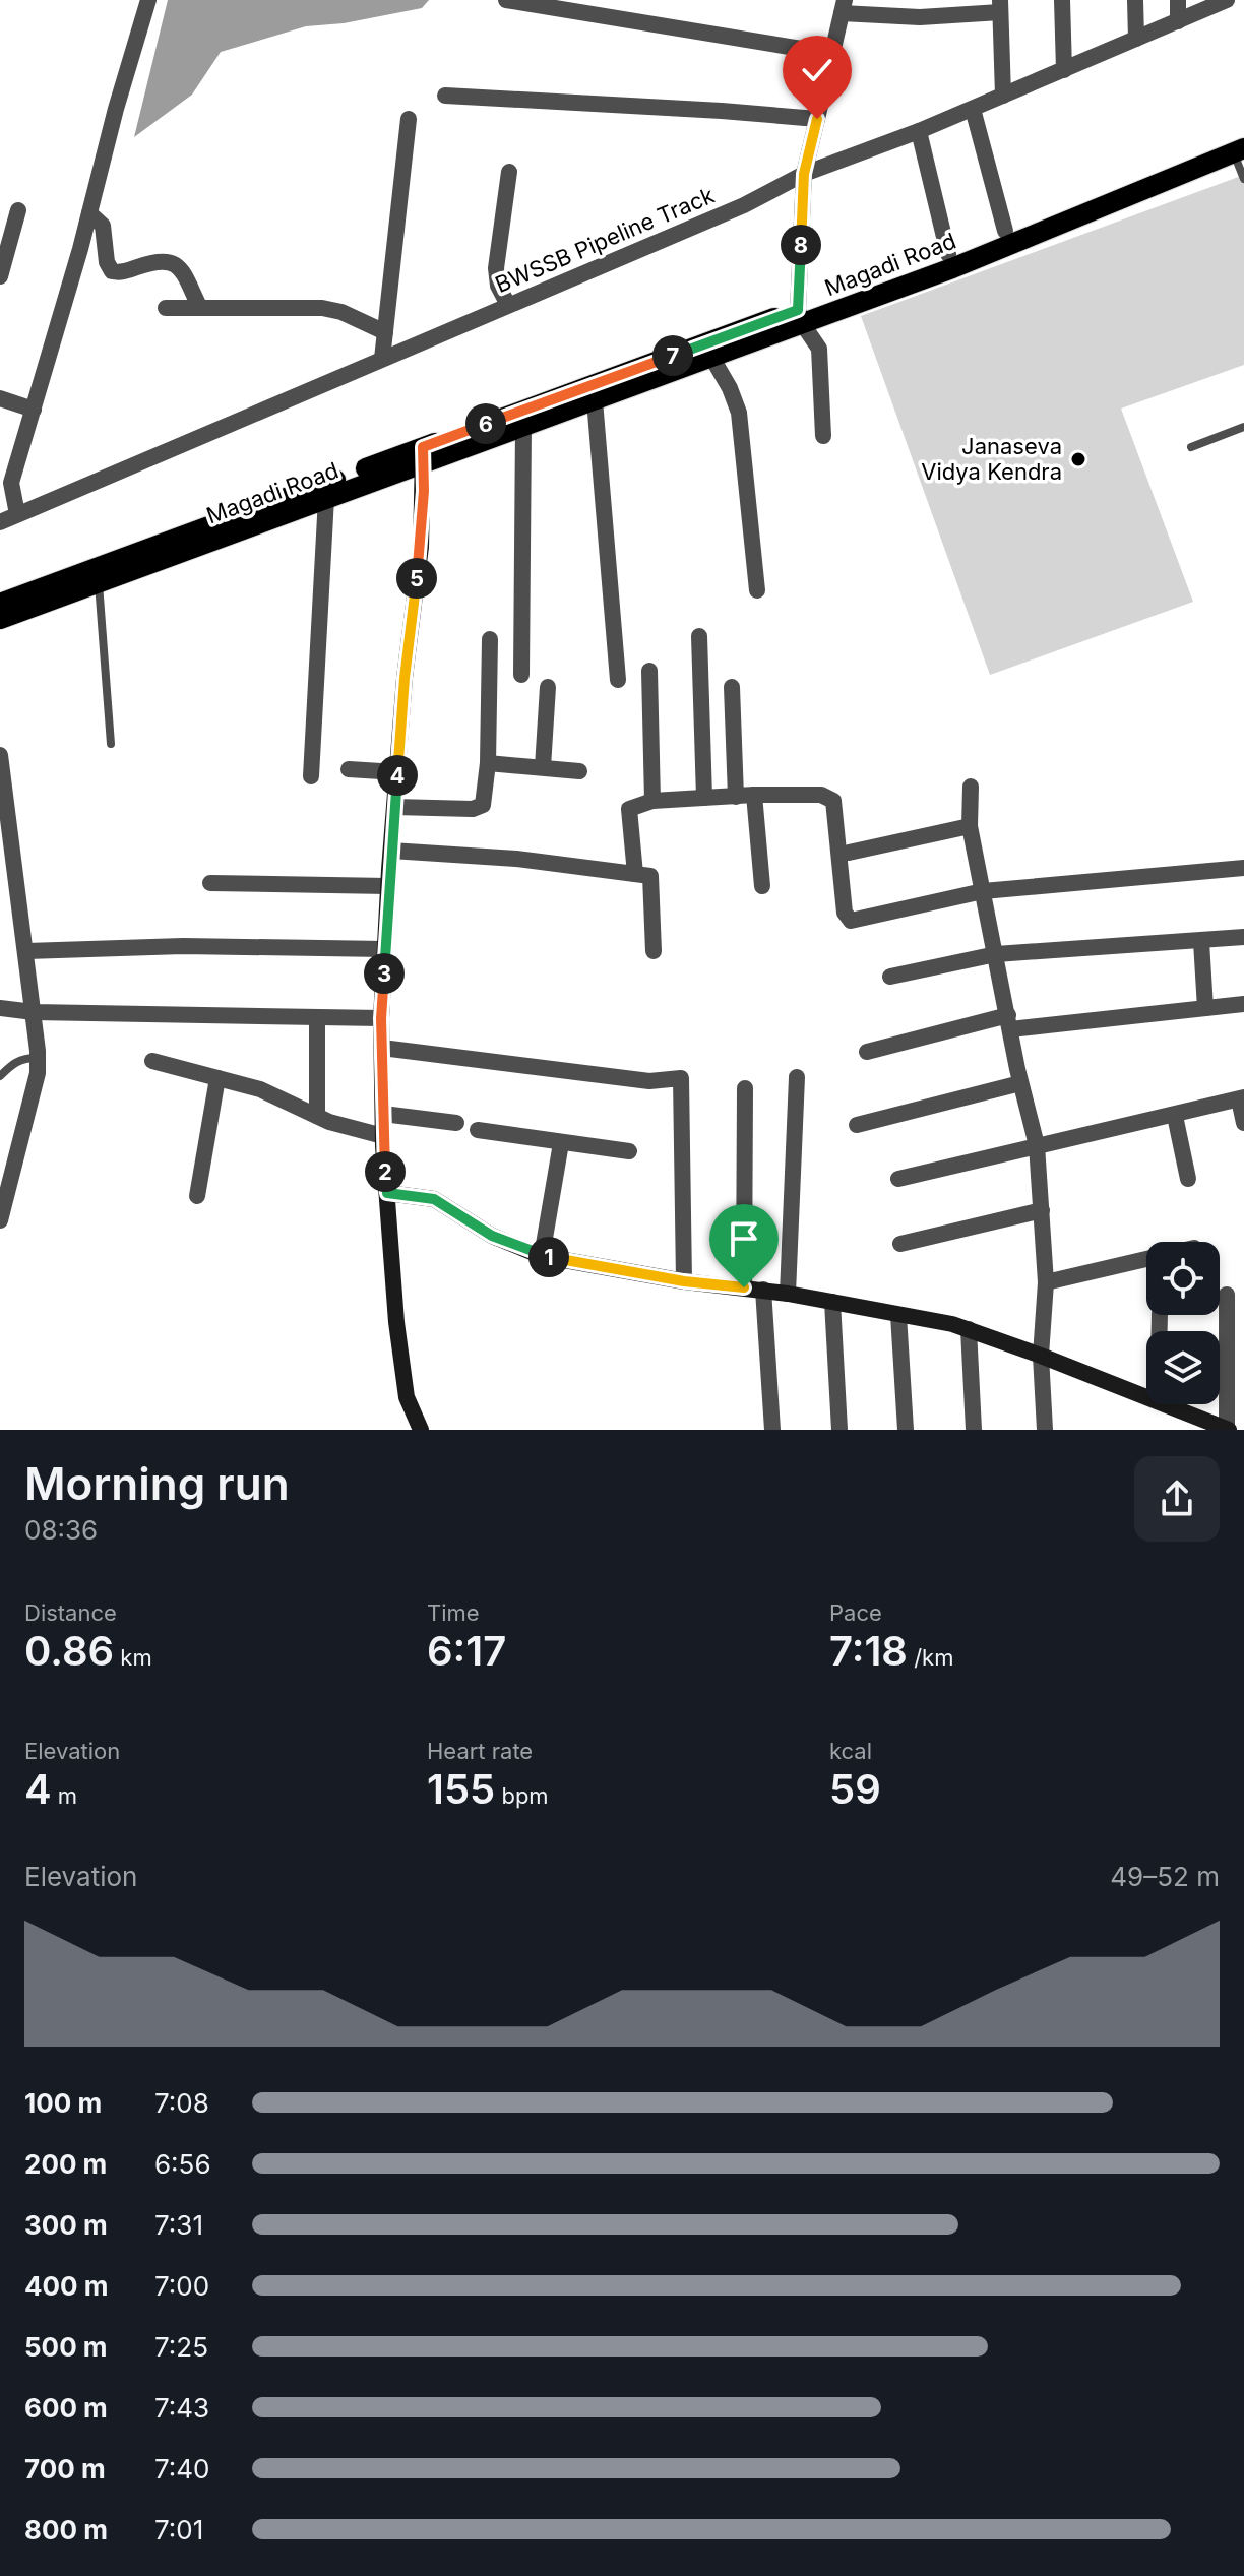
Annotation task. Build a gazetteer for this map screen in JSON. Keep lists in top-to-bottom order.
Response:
{
  "streets": {
    "main road": ["Magadi Road"],
    "street": ["BWSSB Pipeline Track"]
  },
  "places": ["Janaseva Vidya Kendra"],
  "page": {
    "pins": [
      "8",
      "7",
      "6",
      "5",
      "4",
      "3",
      "2",
      "1"
    ],
    "heading": ["Morning run", "08:36"],
    "stats": [
      ["Distance", "0.86 km"],
      ["Time", "6:17"],
      ["Pace", "7:18 /km"],
      ["Elevation", "4 m"],
      ["Heart rate", "155 bpm"],
      ["kcal", "59"]
    ],
    "chart": ["Elevation", "49–52 m"],
    "list": [
      {
        "name": "100 m",
        "note": "7:08"
      },
      {
        "name": "200 m",
        "note": "6:56"
      },
      {
        "name": "300 m",
        "note": "7:31"
      },
      {
        "name": "400 m",
        "note": "7:00"
      },
      {
        "name": "500 m",
        "note": "7:25"
      },
      {
        "name": "600 m",
        "note": "7:43"
      },
      {
        "name": "700 m",
        "note": "7:40"
      },
      {
        "name": "800 m",
        "note": "7:01"
      }
    ]
  }
}
